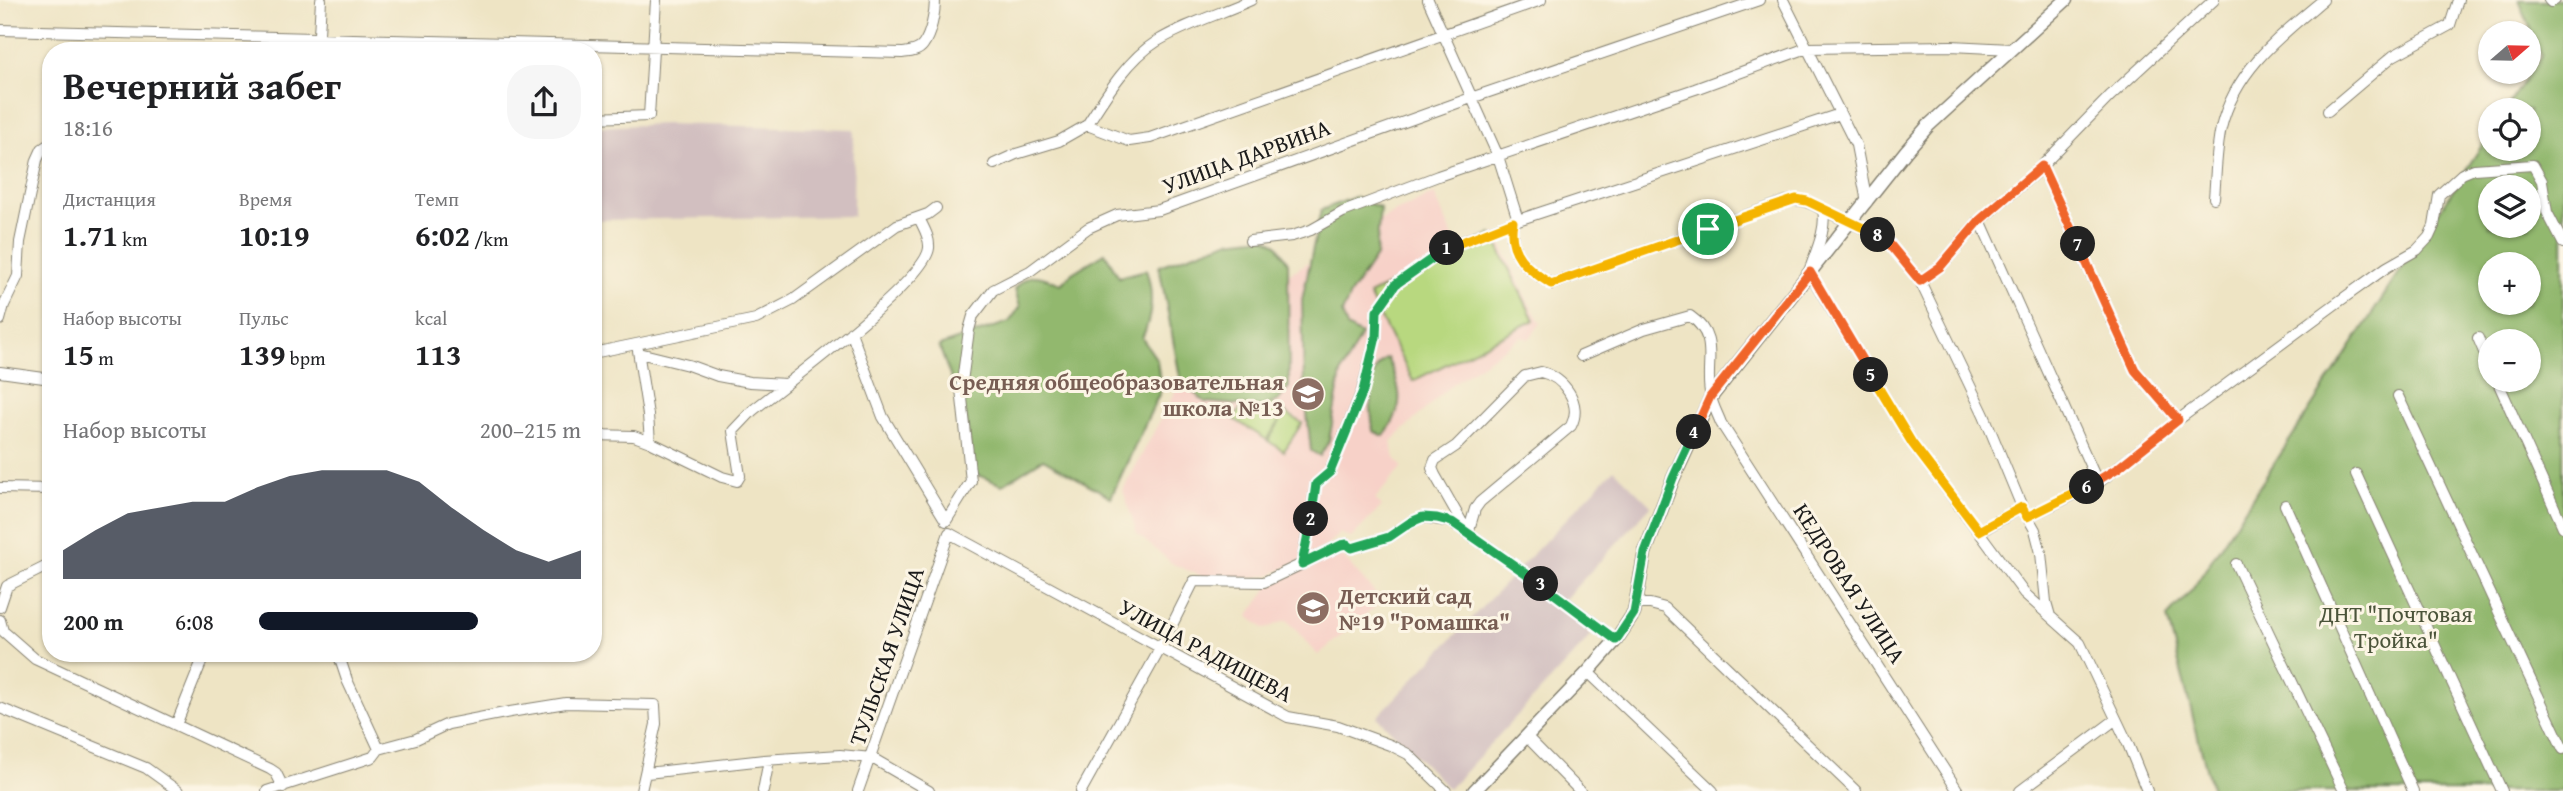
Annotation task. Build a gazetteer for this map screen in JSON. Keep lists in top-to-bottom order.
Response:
{
  "streets": {
    "street": [
      "УЛИЦА ДАРВИНА",
      "КЕДРОВАЯ УЛИЦА",
      "УЛИЦА РАДИЩЕВА",
      "ТУЛЬСКАЯ УЛИЦА"
    ]
  },
  "crossings": [
    ["УЛИЦА РАДИЩЕВА", "ТУЛЬСКАЯ УЛИЦА"]
  ],
  "parks": ["ДНТ \"Почтовая Тройка\""],
  "places": {
    "school or university": ["Средняя общеобразовательная школа №13", "Детский сад №19 \"Ромашка\""]
  },
  "north": "right",
  "page": {
    "map_buttons": ["+", "−"],
    "heading": ["Вечерний забег", "18:16"],
    "stats": [
      ["Дистанция", "1.71 km"],
      ["Время", "10:19"],
      ["Темп", "6:02 /km"],
      ["Набор высоты", "15 m"],
      ["Пульс", "139 bpm"],
      ["kcal", "113"]
    ],
    "pins": [
      "8",
      "7",
      "1",
      "5",
      "4",
      "6",
      "2",
      "3"
    ],
    "chart": ["Набор высоты", "200–215 m"],
    "list": [
      {
        "name": "200 m",
        "note": "6:08"
      }
    ]
  }
}
